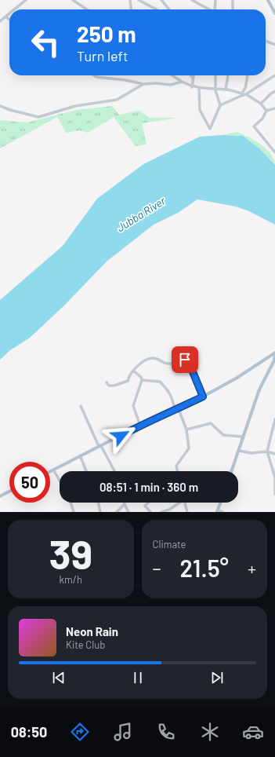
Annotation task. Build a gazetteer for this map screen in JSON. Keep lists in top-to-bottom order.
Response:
{
  "water": ["Jubba River"],
  "page": {
    "turn": ["250 m", "Turn left"],
    "limit": "50",
    "trip": "08:51 · 1 min · 360 m",
    "tile": [
      ["39", "km/h"],
      "Climate"
    ],
    "heat": ["−", "21.5°", "+"],
    "song": ["Neon Rain", "Kite Club"],
    "tabs": "08:50"
  }
}
